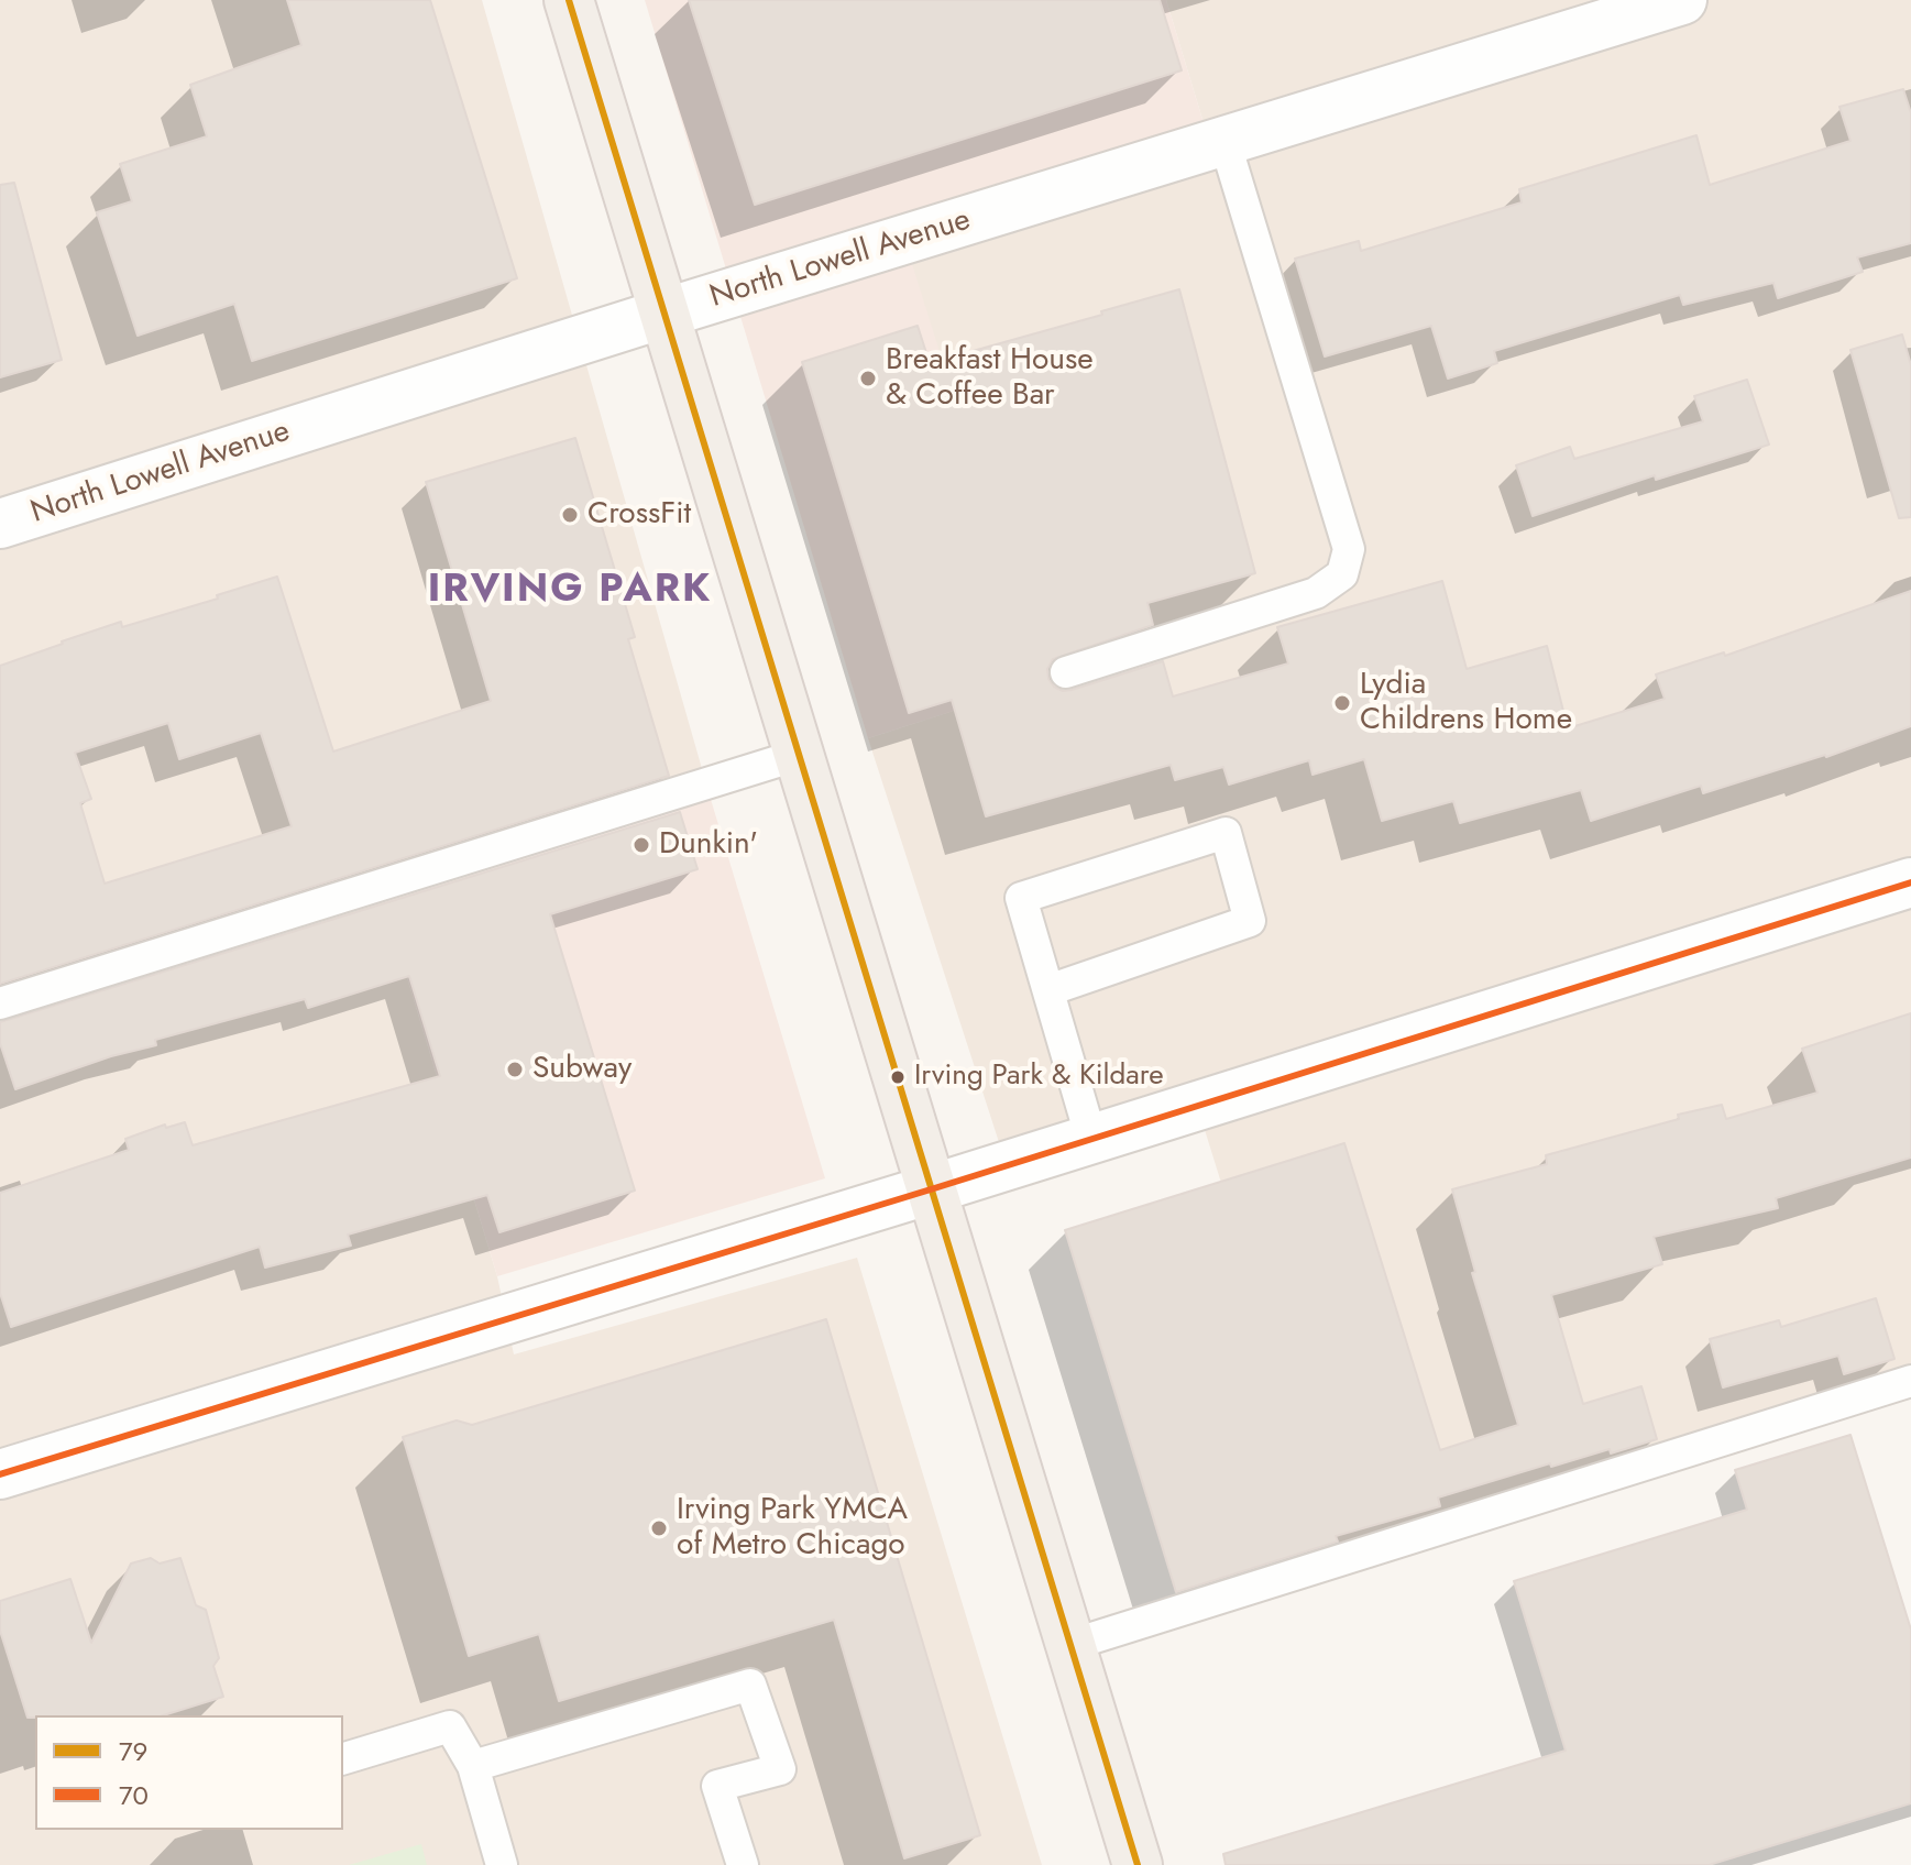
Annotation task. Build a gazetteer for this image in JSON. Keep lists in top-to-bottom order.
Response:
{
  "streets": {
    "street": ["North Lowell Avenue"]
  },
  "districts": ["IRVING PARK"],
  "places": [
    "Breakfast House & Coffee Bar",
    "CrossFit",
    "Lydia Childrens Home",
    "Dunkin'",
    "Subway",
    "Irving Park & Kildare",
    "Irving Park YMCA of Metro Chicago"
  ],
  "lines": ["transit line 79", "transit line 70"],
  "legend": ["79", "70"]
}
